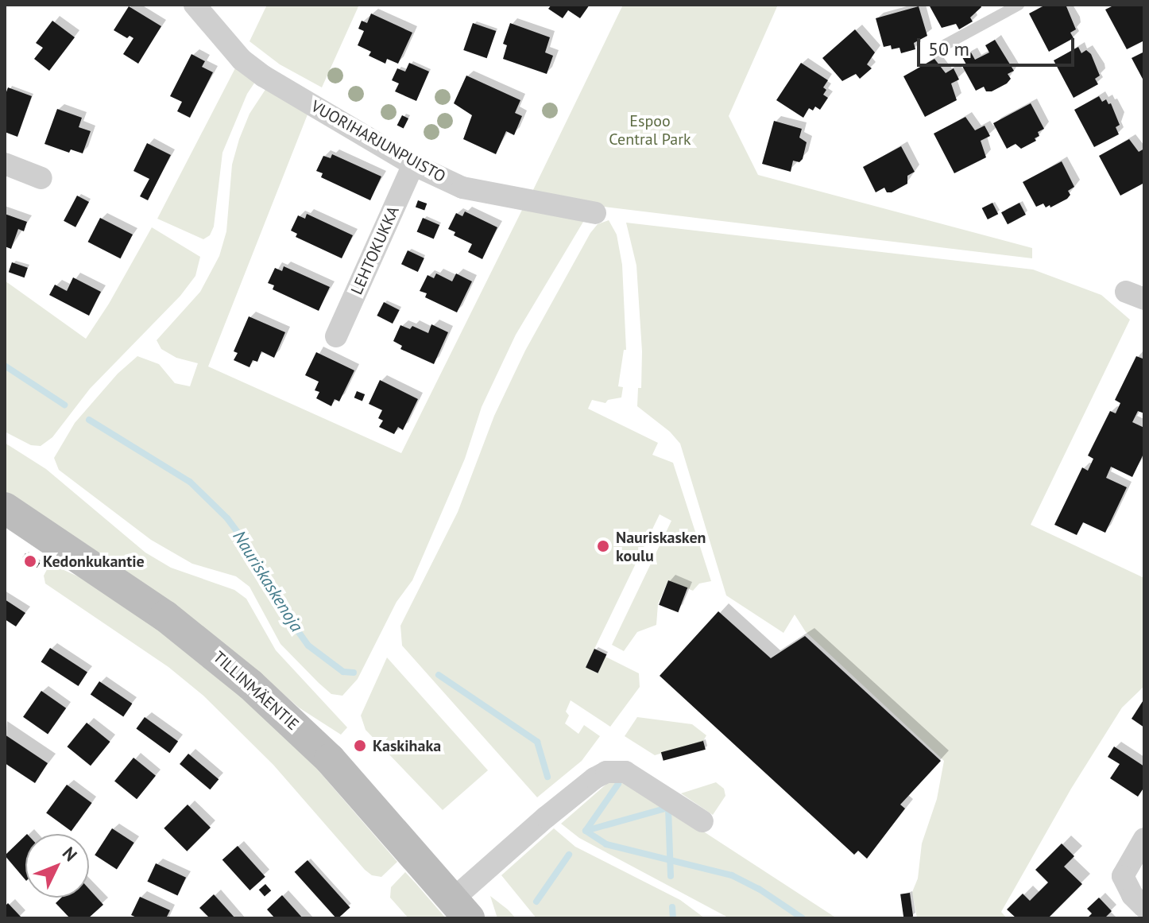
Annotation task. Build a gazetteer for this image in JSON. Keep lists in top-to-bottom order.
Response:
{
  "streets": {
    "street": ["VUORIHARJUNPUISTO", "LEHTOKUKKA", "TILLINMÄENTIE"]
  },
  "crossings": [
    ["VUORIHARJUNPUISTO", "LEHTOKUKKA"]
  ],
  "water": ["Nauriskaskenoja"],
  "parks": ["Espoo Central Park"],
  "places": ["Nauriskasken koulu", "Kedonkukantie", "Kaskihaka"],
  "scale_bar": "50 m",
  "north": "top right"
}
